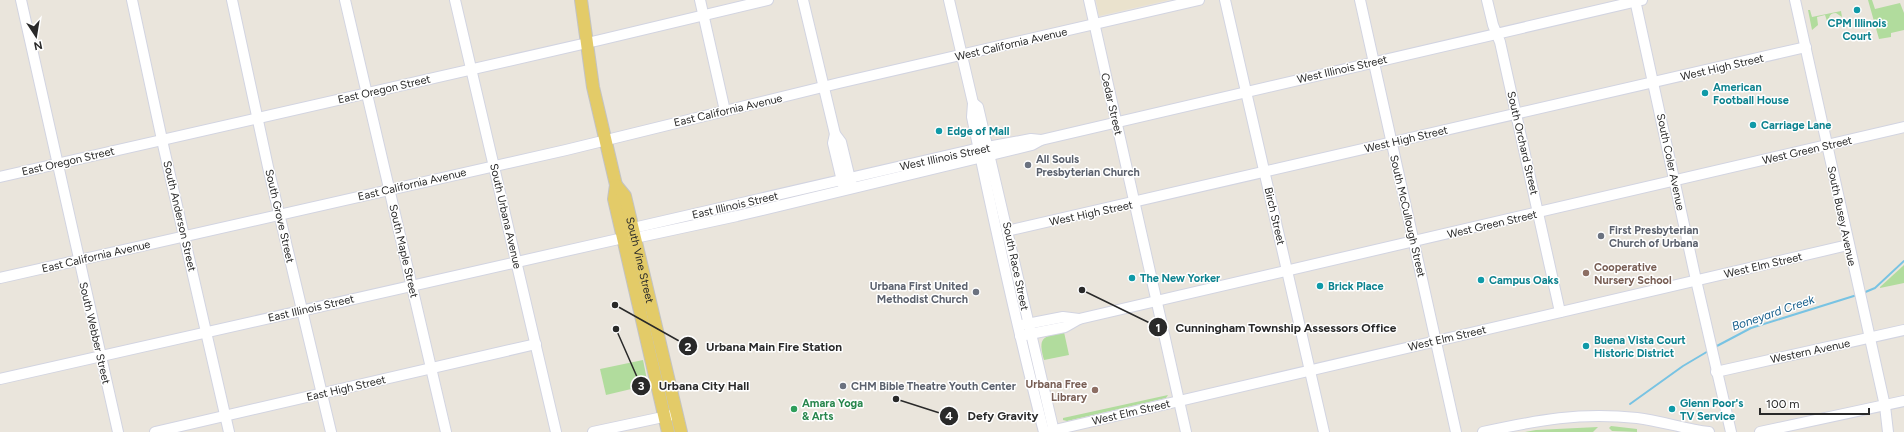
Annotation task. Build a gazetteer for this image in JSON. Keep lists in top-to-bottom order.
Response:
{
  "streets": {
    "main road": ["South Vine Street"],
    "street": [
      "West California Avenue",
      "West High Street",
      "West Illinois Street",
      "East Oregon Street",
      "Cedar Street",
      "East California Avenue",
      "South Orchard Street",
      "West Green Street",
      "South Coler Avenue",
      "East Illinois Street",
      "South Anderson Street",
      "South Grove Street",
      "South Urbana Avenue",
      "Birch Street",
      "South McCullough Street",
      "South Busey Avenue",
      "South Maple Street",
      "West Elm Street",
      "South Race Street",
      "South Webber Street",
      "Western Avenue",
      "East High Street"
    ]
  },
  "crossings": [
    ["West California Avenue", "Cedar Street"],
    ["West California Avenue", "East California Avenue"],
    ["West California Avenue", "South Race Street"],
    ["West High Street", "Cedar Street"],
    ["West High Street", "South Orchard Street"],
    ["West High Street", "South Coler Avenue"],
    ["West High Street", "Birch Street"],
    ["West High Street", "South McCullough Street"],
    ["West High Street", "South Busey Avenue"],
    ["West High Street", "South Race Street"],
    ["West Illinois Street", "Cedar Street"],
    ["West Illinois Street", "South Orchard Street"],
    ["West Illinois Street", "South Coler Avenue"],
    ["West Illinois Street", "East Illinois Street"],
    ["West Illinois Street", "Birch Street"],
    ["West Illinois Street", "South McCullough Street"],
    ["West Illinois Street", "South Race Street"],
    ["East Oregon Street", "South Anderson Street"],
    ["East Oregon Street", "South Grove Street"],
    ["East Oregon Street", "South Urbana Avenue"],
    ["East Oregon Street", "South Maple Street"],
    ["East Oregon Street", "South Vine Street"],
    ["East Oregon Street", "South Webber Street"],
    ["Cedar Street", "West Green Street"],
    ["Cedar Street", "West Elm Street"],
    ["East California Avenue", "South Anderson Street"],
    ["East California Avenue", "South Grove Street"],
    ["East California Avenue", "South Urbana Avenue"],
    ["East California Avenue", "South Maple Street"],
    ["East California Avenue", "South Vine Street"],
    ["East California Avenue", "South Webber Street"],
    ["South Orchard Street", "West Green Street"],
    ["South Orchard Street", "West Elm Street"],
    ["West Green Street", "South Coler Avenue"],
    ["West Green Street", "Birch Street"],
    ["West Green Street", "South McCullough Street"],
    ["West Green Street", "South Busey Avenue"],
    ["West Green Street", "South Race Street"],
    ["South Coler Avenue", "West Elm Street"],
    ["South Coler Avenue", "Western Avenue"],
    ["East Illinois Street", "South Anderson Street"],
    ["East Illinois Street", "South Grove Street"],
    ["East Illinois Street", "South Urbana Avenue"],
    ["East Illinois Street", "South Maple Street"],
    ["East Illinois Street", "South Vine Street"],
    ["East Illinois Street", "South Webber Street"],
    ["South Anderson Street", "East High Street"],
    ["South Grove Street", "East High Street"],
    ["South Urbana Avenue", "East High Street"],
    ["Birch Street", "West Elm Street"],
    ["South McCullough Street", "West Elm Street"],
    ["South Busey Avenue", "West Elm Street"],
    ["South Busey Avenue", "Western Avenue"],
    ["South Maple Street", "East High Street"],
    ["West Elm Street", "South Race Street"]
  ],
  "water": ["Boneyard Creek"],
  "places": [
    "CPM Illinois Court",
    "American Football House",
    "Carriage Lane",
    "Edge of Mall",
    "All Souls Presbyterian Church",
    "First Presbyterian Church of Urbana",
    "Cooperative Nursery School",
    "The New Yorker",
    "Campus Oaks",
    "Brick Place",
    "Cunningham Township Assessors Office",
    "Urbana First United Methodist Church",
    "Urbana Main Fire Station",
    "Urbana City Hall",
    "Buena Vista Court Historic District",
    "CHM Bible Theatre Youth Center",
    "Urbana Free Library",
    "Defy Gravity",
    "Amara Yoga & Arts",
    "Glenn Poor's TV Service"
  ],
  "scale_bar": "100 m",
  "north": "bottom"
}
